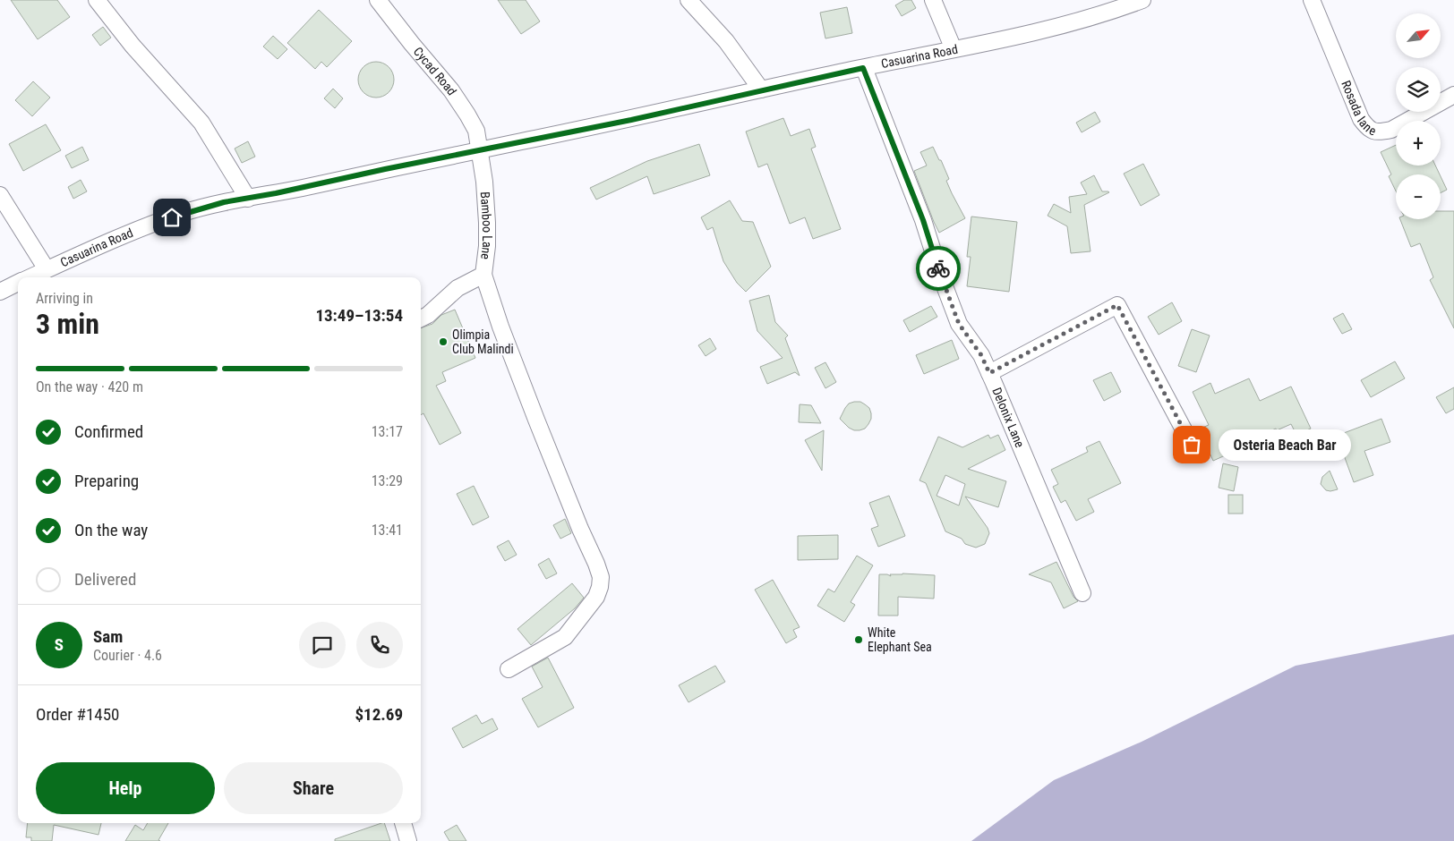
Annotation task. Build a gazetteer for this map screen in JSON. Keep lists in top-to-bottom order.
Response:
{
  "streets": {
    "street": [
      "Casuarina Road",
      "Cycad Road",
      "Rosada lane",
      "Bamboo Lane",
      "Delonix Lane"
    ]
  },
  "crossings": [
    ["Casuarina Road", "Cycad Road"],
    ["Casuarina Road", "Bamboo Lane"],
    ["Casuarina Road", "Delonix Lane"],
    ["Cycad Road", "Bamboo Lane"]
  ],
  "places": ["Olimpia Club Malindi", "Osteria Beach Bar", "White Elephant Sea"],
  "north": "top right",
  "page": {
    "map_buttons": ["+", "−"],
    "heading": ["3 min", "Arriving in", "13:49–13:54"],
    "panel": [
      "Sam",
      "Courier · 4.6",
      "Order #1450",
      "$12.69"
    ],
    "bar": "On the way · 420 m",
    "list": [
      ["Confirmed", "13:17"],
      ["Preparing", "13:29"],
      ["On the way", "13:41"],
      "Delivered"
    ],
    "bubble": "Osteria Beach Bar",
    "round": "S",
    "buttons": ["Help", "Share"]
  }
}
